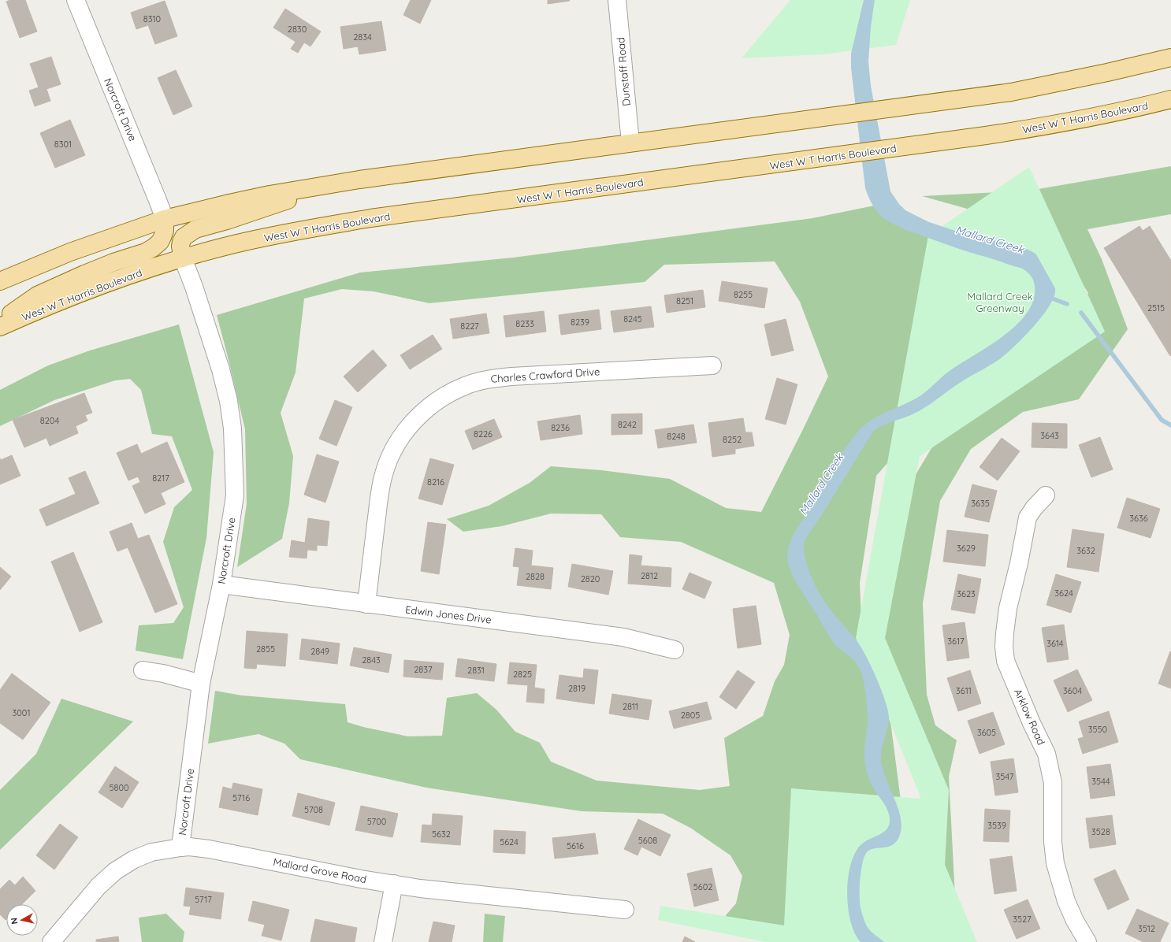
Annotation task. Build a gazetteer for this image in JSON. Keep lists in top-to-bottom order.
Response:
{
  "streets": {
    "main road": ["West W T Harris Boulevard"],
    "street": [
      "Dunstaff Road",
      "Norcroft Drive",
      "Charles Crawford Drive",
      "Edwin Jones Drive",
      "Arklow Road",
      "Mallard Grove Road"
    ]
  },
  "crossings": [
    ["Norcroft Drive", "West W T Harris Boulevard"],
    ["Norcroft Drive", "Edwin Jones Drive"],
    ["Norcroft Drive", "Mallard Grove Road"],
    ["Charles Crawford Drive", "Edwin Jones Drive"]
  ],
  "water": ["Mallard Creek"],
  "parks": ["Mallard Creek Greenway"],
  "house_numbers": [
    "8310",
    "2830",
    "2834",
    "8301",
    "8255",
    "8251",
    "2515",
    "8245",
    "8239",
    "8233",
    "8227",
    "8204",
    "8242",
    "8236",
    "8226",
    "3643",
    "8248",
    "8252",
    "8217",
    "8216",
    "3635",
    "3636",
    "3629",
    "3632",
    "2812",
    "2828",
    "2820",
    "3624",
    "3623",
    "3617",
    "3614",
    "2855",
    "2849",
    "2843",
    "2837",
    "2831",
    "2825",
    "2819",
    "3611",
    "3604",
    "2811",
    "3001",
    "2805",
    "3550",
    "3605",
    "3547",
    "3544",
    "5800",
    "5716",
    "5708",
    "5700",
    "3539",
    "3528",
    "5632",
    "5608",
    "5624",
    "5616",
    "5602",
    "5717",
    "3527",
    "3512"
  ],
  "north": "left"
}
